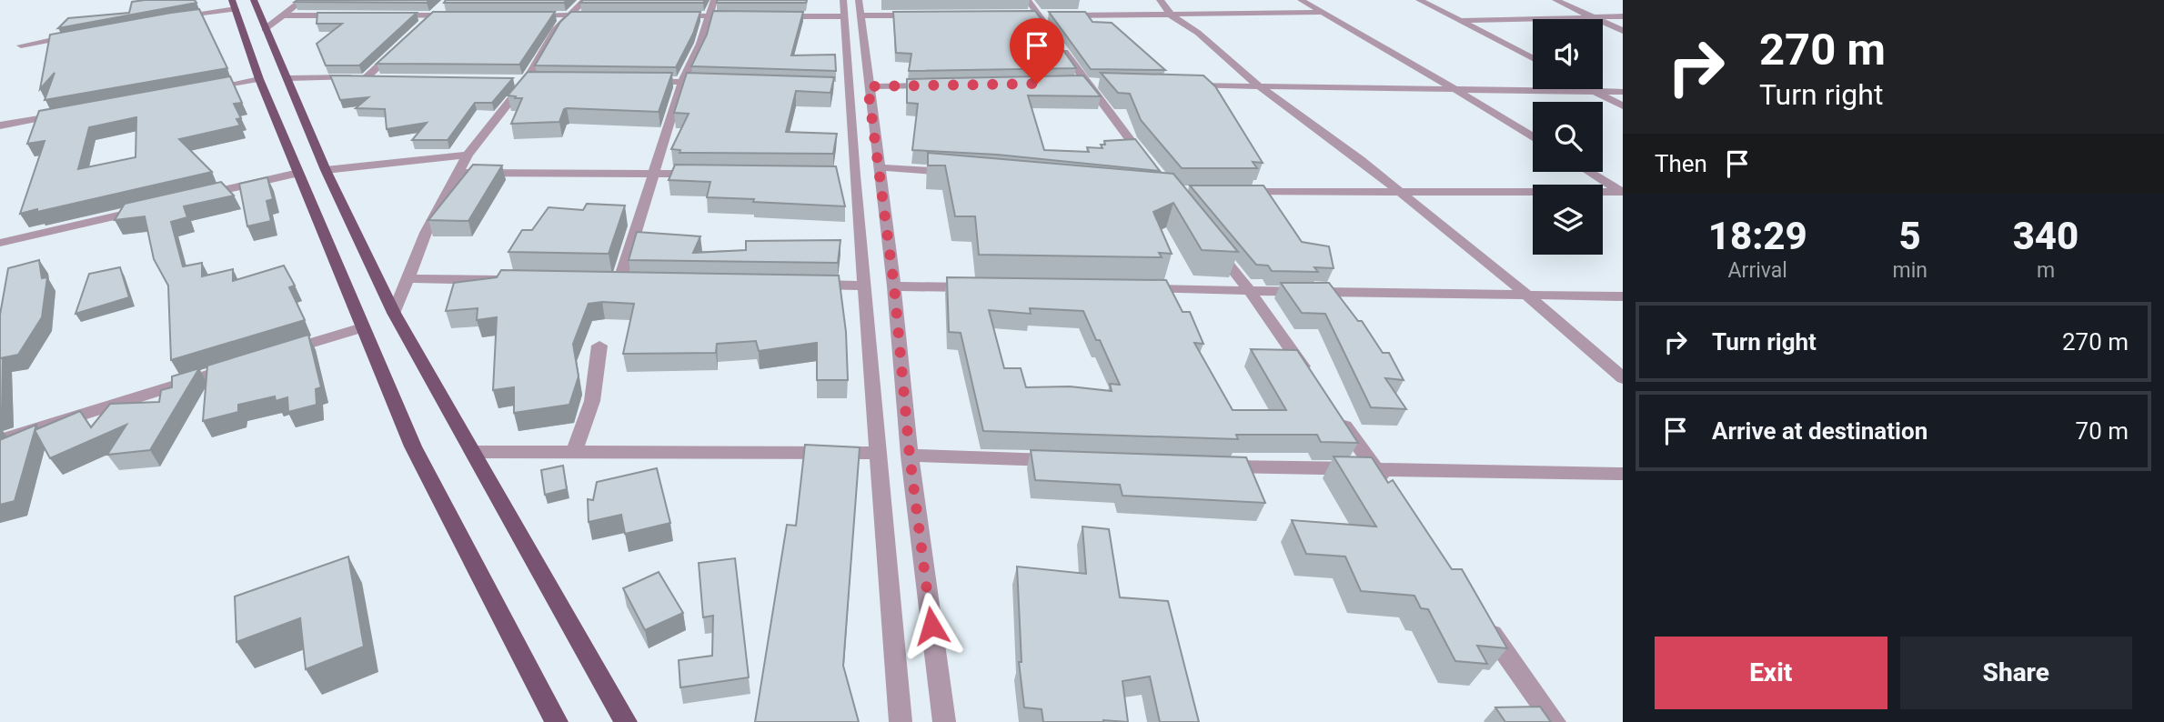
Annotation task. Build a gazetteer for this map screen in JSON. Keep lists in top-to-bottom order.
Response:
{
  "page": {
    "turn": ["270 m", "Turn right"],
    "then": "Then",
    "eta": [
      "18:29",
      "Arrival",
      "5",
      "min",
      "340",
      "m"
    ],
    "list": [
      {
        "name": "Turn right",
        "value": "270 m"
      },
      {
        "name": "Arrive at destination",
        "value": "70 m"
      }
    ],
    "buttons": ["Exit", "Share"]
  }
}
